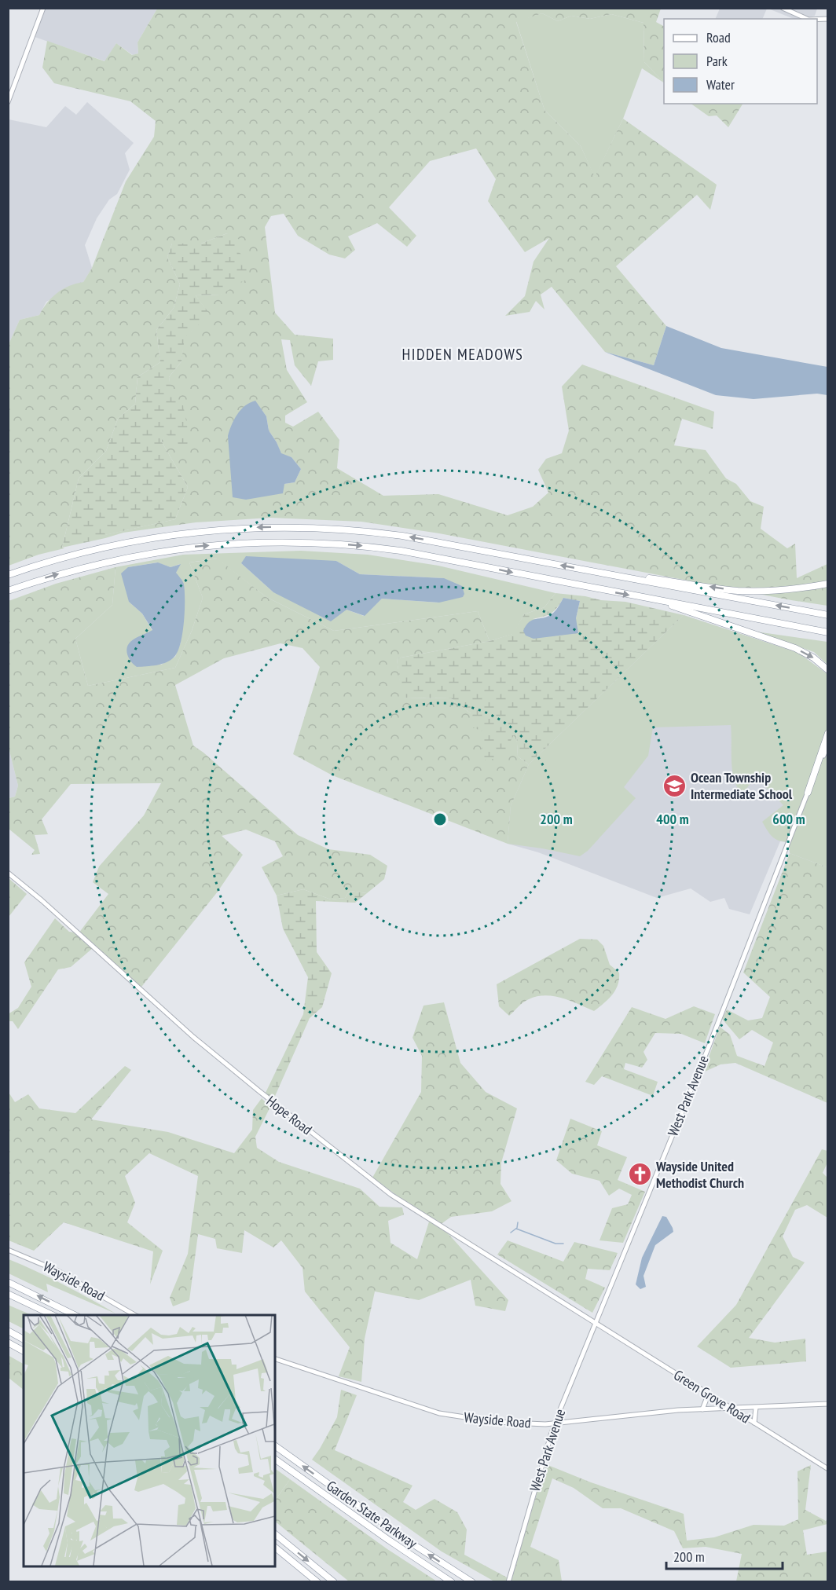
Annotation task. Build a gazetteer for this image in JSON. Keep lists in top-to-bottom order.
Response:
{
  "streets": {
    "highway": ["Garden State Parkway"],
    "street": [
      "West Park Avenue",
      "Hope Road",
      "Wayside Road",
      "Green Grove Road"
    ]
  },
  "crossings": [
    ["West Park Avenue", "Hope Road"],
    ["West Park Avenue", "Wayside Road"],
    ["West Park Avenue", "Green Grove Road"],
    ["Hope Road", "Green Grove Road"],
    ["Wayside Road", "Green Grove Road"]
  ],
  "districts": ["HIDDEN MEADOWS"],
  "places": {
    "school or university": ["Ocean Township Intermediate School"],
    "church": ["Wayside United Methodist Church"]
  },
  "legend": ["Road", "Park", "Water"],
  "scale_bar": "200 m",
  "rings": ["200 m", "400 m", "600 m"]
}
